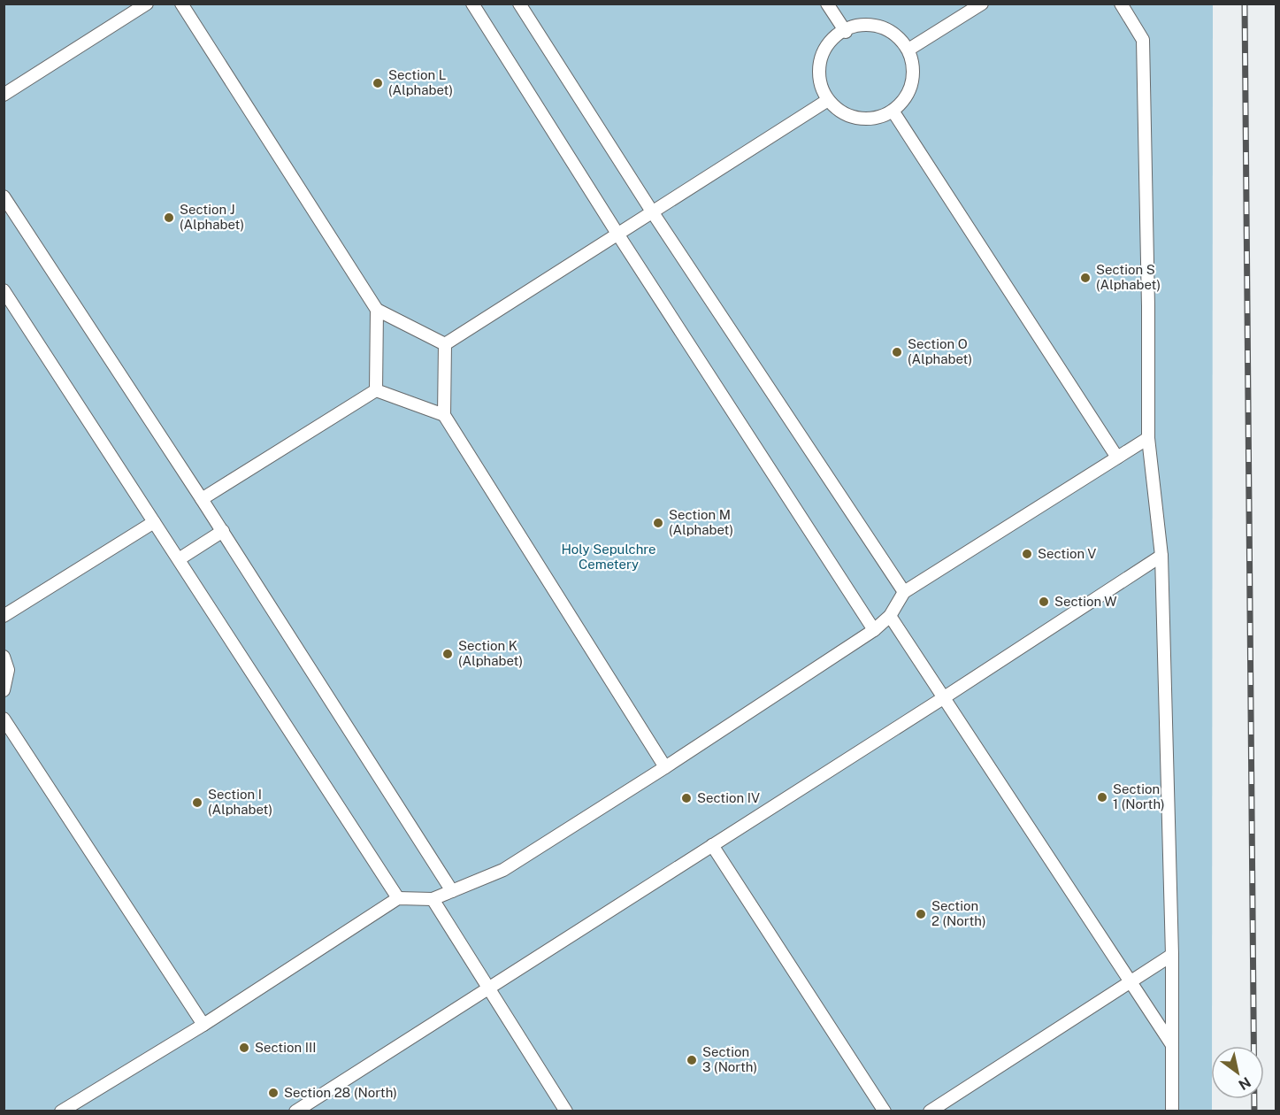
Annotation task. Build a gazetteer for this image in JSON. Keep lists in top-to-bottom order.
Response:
{
  "parks": ["Holy Sepulchre Cemetery"],
  "places": [
    "Section L (Alphabet)",
    "Section J (Alphabet)",
    "Section S (Alphabet)",
    "Section O (Alphabet)",
    "Section M (Alphabet)",
    "Section V",
    "Section W",
    "Section K (Alphabet)",
    "Section 1 (North)",
    "Section IV",
    "Section I (Alphabet)",
    "Section 2 (North)",
    "Section III",
    "Section 3 (North)",
    "Section 28 (North)"
  ],
  "north": "bottom right"
}
